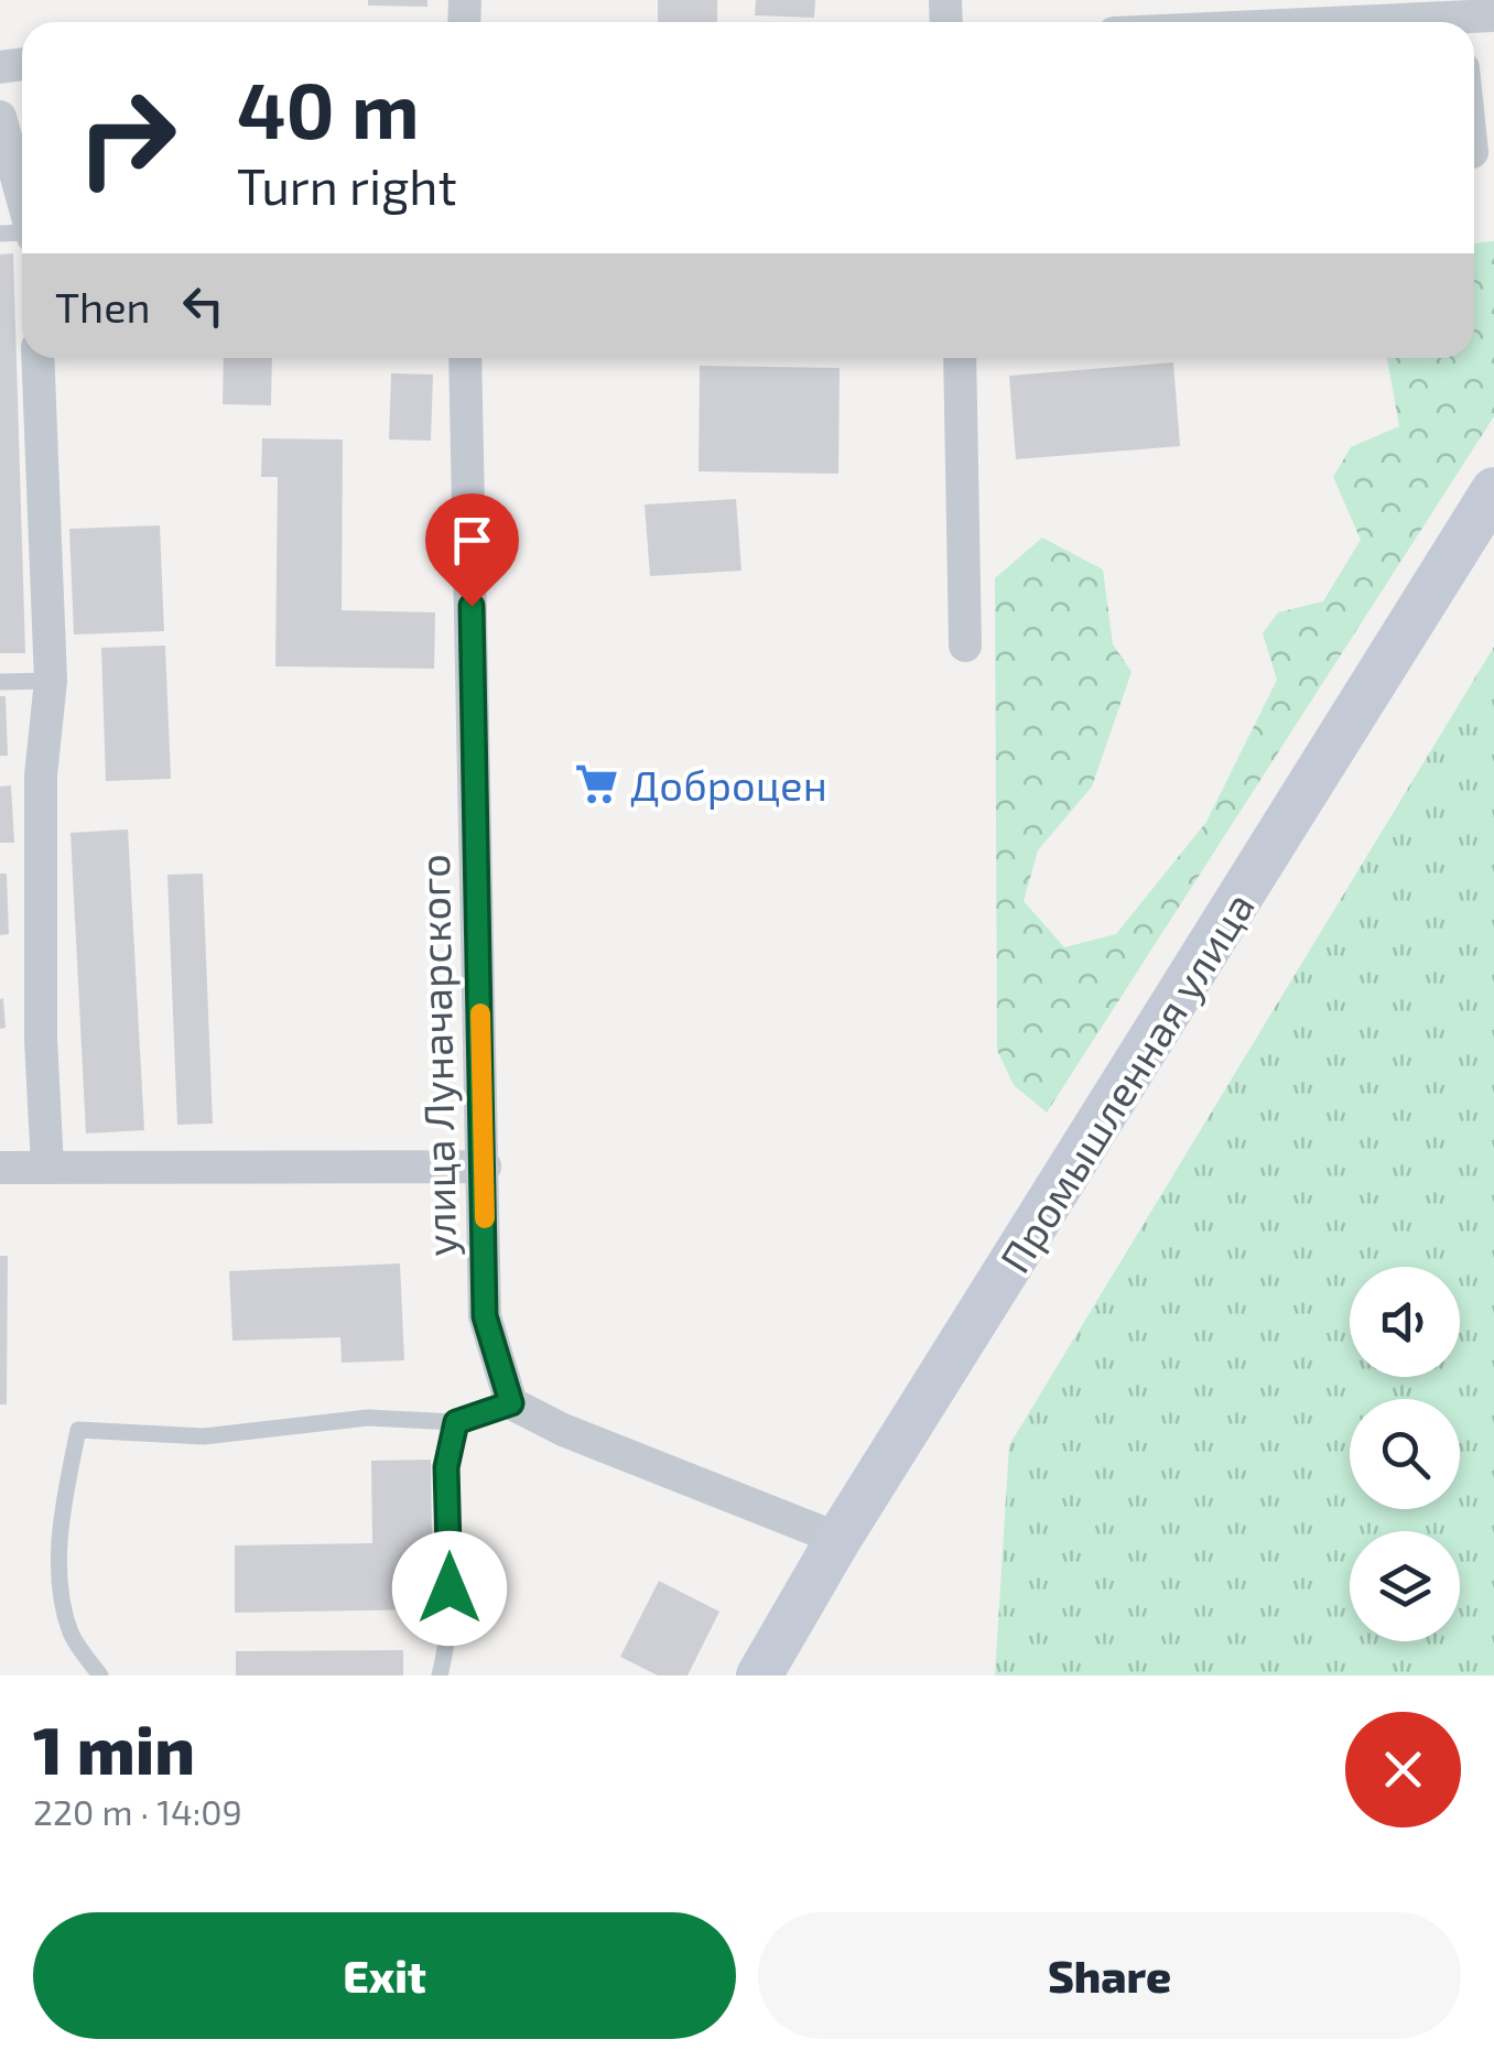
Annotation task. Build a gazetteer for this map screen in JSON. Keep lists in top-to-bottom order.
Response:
{
  "streets": {
    "main road": ["Промышленная улица"],
    "street": ["улица Луначарского"]
  },
  "places": {
    "supermarket": ["Доброцен"]
  },
  "page": {
    "turn": ["40 m", "Turn right"],
    "then": "Then",
    "heading": ["1 min", "220 m · 14:09"],
    "buttons": ["Exit", "Share"]
  }
}
